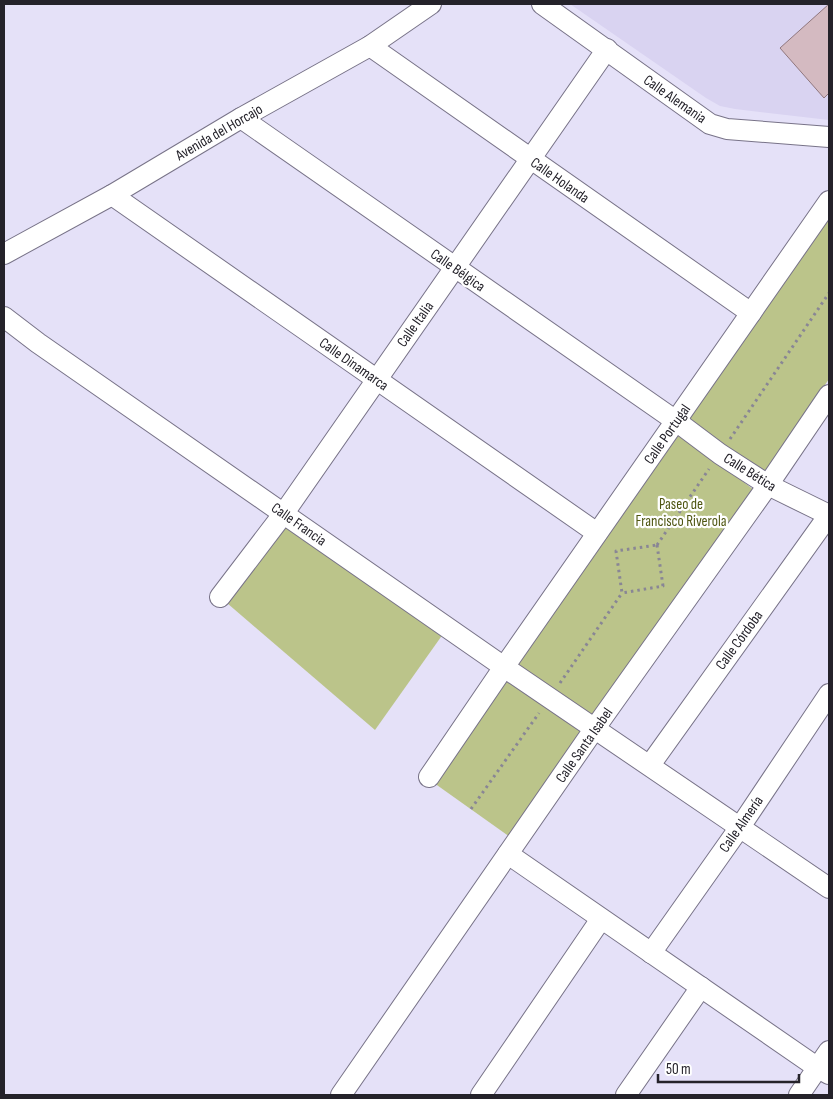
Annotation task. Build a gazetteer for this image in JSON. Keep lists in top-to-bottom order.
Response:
{
  "streets": {
    "street": [
      "Calle Alemania",
      "Avenida del Horcajo",
      "Calle Holanda",
      "Calle Bélgica",
      "Calle Italia",
      "Calle Dinamarca",
      "Calle Portugal",
      "Calle Bética",
      "Calle Francia",
      "Calle Córdoba",
      "Calle Santa Isabel",
      "Calle Almería"
    ]
  },
  "crossings": [
    ["Calle Alemania", "Calle Italia"],
    ["Avenida del Horcajo", "Calle Holanda"],
    ["Avenida del Horcajo", "Calle Bélgica"],
    ["Avenida del Horcajo", "Calle Dinamarca"],
    ["Calle Holanda", "Calle Italia"],
    ["Calle Holanda", "Calle Portugal"],
    ["Calle Bélgica", "Calle Italia"],
    ["Calle Bélgica", "Calle Portugal"],
    ["Calle Bélgica", "Calle Bética"],
    ["Calle Italia", "Calle Dinamarca"],
    ["Calle Italia", "Calle Francia"],
    ["Calle Dinamarca", "Calle Portugal"],
    ["Calle Portugal", "Calle Bética"],
    ["Calle Portugal", "Calle Francia"],
    ["Calle Bética", "Calle Córdoba"],
    ["Calle Bética", "Calle Santa Isabel"],
    ["Calle Francia", "Calle Córdoba"],
    ["Calle Francia", "Calle Santa Isabel"],
    ["Calle Francia", "Calle Almería"]
  ],
  "parks": ["Paseo de Francisco Riverola"],
  "scale_bar": "50 m"
}
